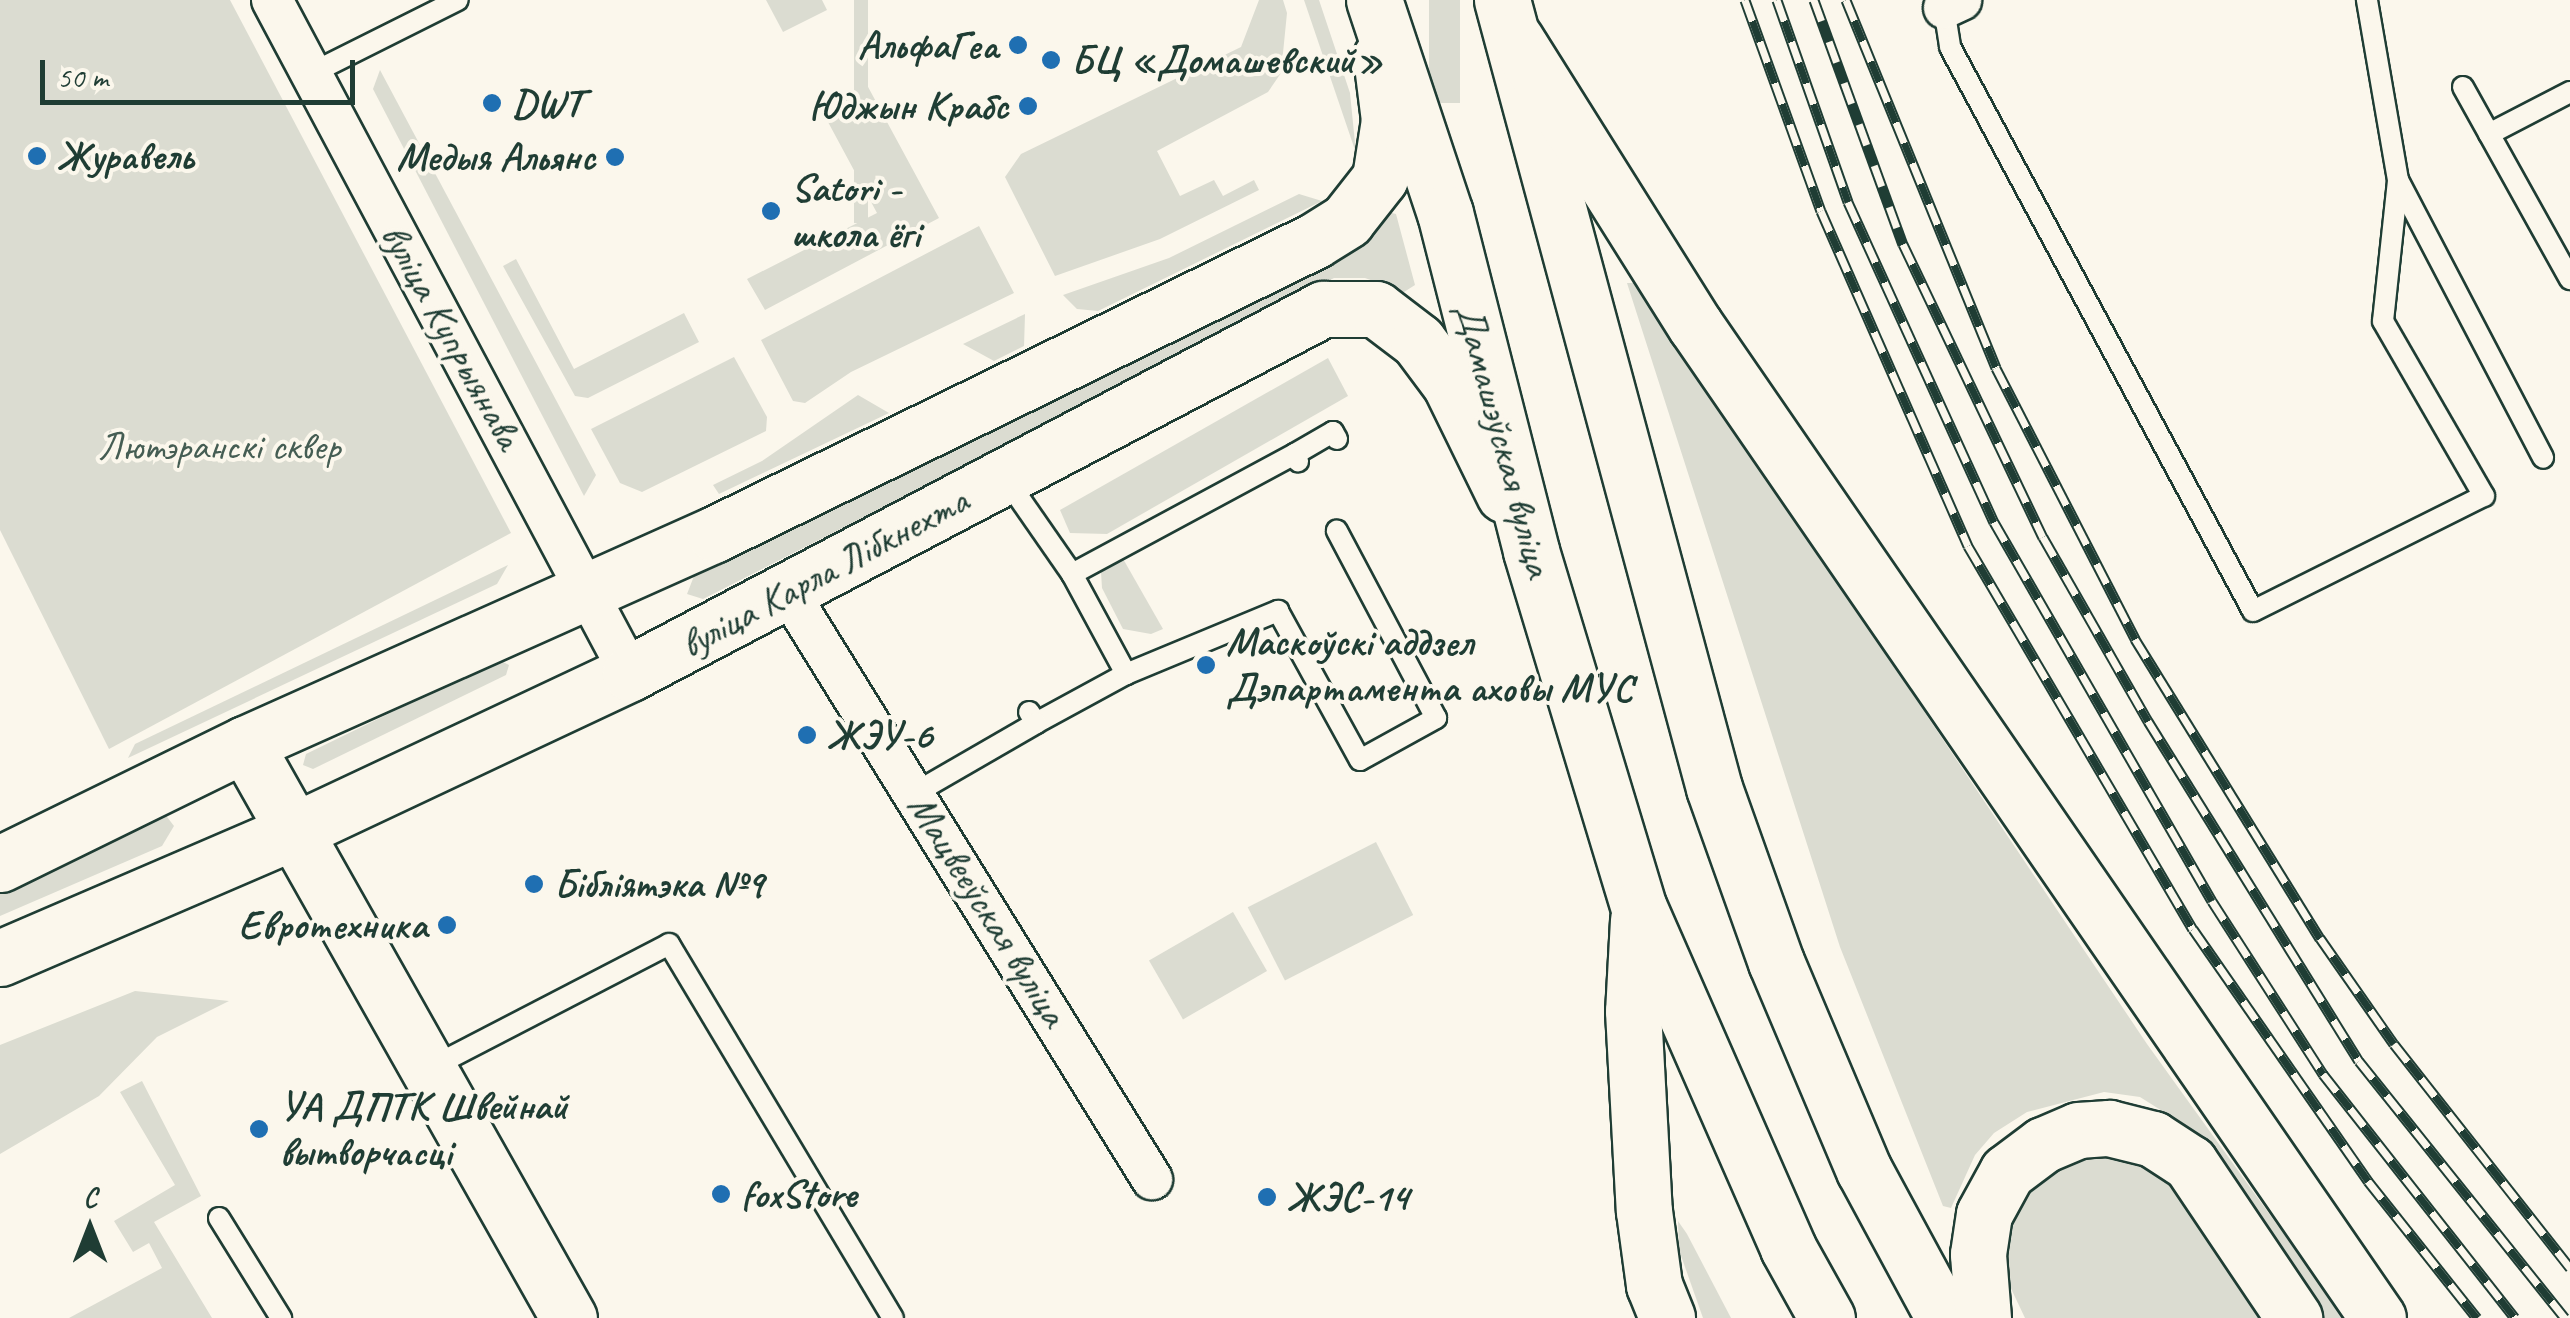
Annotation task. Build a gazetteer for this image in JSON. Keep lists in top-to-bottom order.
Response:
{
  "streets": {
    "main road": ["Дамашэўская вуліца", "вуліца Карла Лібкнехта"],
    "street": ["вуліца Купрыянава", "Мацвееўская вуліца"]
  },
  "crossings": [
    ["вуліца Купрыянава", "вуліца Карла Лібкнехта"],
    ["Дамашэўская вуліца", "вуліца Карла Лібкнехта"],
    ["вуліца Карла Лібкнехта", "Мацвееўская вуліца"]
  ],
  "parks": ["Лютэранскі сквер"],
  "places": [
    "АльфаГеа",
    "БЦ «Домашевский»",
    "DWT",
    "Юджын Крабс",
    "Журавель",
    "Медыя Альянс",
    "Satori - школа ёгі",
    "Маскоўскі аддзел Дэпартамента аховы МУС",
    "ЖЭУ-6",
    "Бібліятэка №9",
    "Евротехника",
    "УА ДПТК Швейнай вытворчасці",
    "foxStore",
    "ЖЭС-14"
  ],
  "scale_bar": "50 m",
  "north": "top"
}
